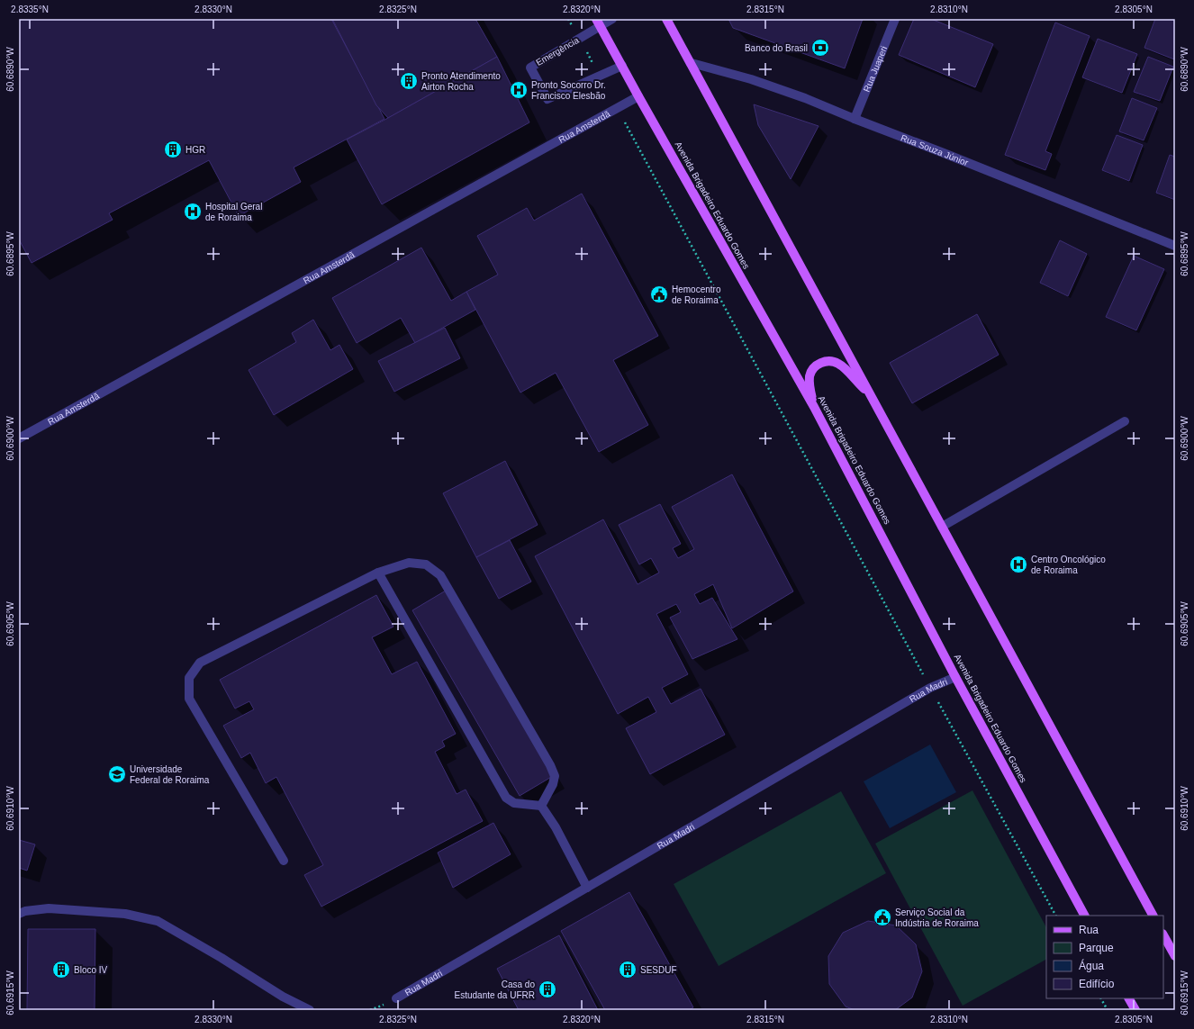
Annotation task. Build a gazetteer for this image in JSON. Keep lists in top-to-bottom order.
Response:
{
  "streets": {
    "main road": ["Avenida Brigadeiro Eduardo Gomes"],
    "street": [
      "Emergência",
      "Rua Juaperi",
      "Rua Amsterdã",
      "Rua Souza Júnior",
      "Rua Madri"
    ]
  },
  "crossings": [
    ["Emergência", "Avenida Brigadeiro Eduardo Gomes"],
    ["Rua Juaperi", "Rua Souza Júnior"],
    ["Rua Amsterdã", "Avenida Brigadeiro Eduardo Gomes"],
    ["Avenida Brigadeiro Eduardo Gomes", "Rua Madri"]
  ],
  "places": {
    "bank": ["Banco do Brasil"],
    "building": [
      "Pronto Atendimento Airton Rocha",
      "HGR",
      "Bloco IV",
      "SESDUF",
      "Casa do Estudante da UFRR"
    ],
    "hospital": ["Pronto Socorro Dr. Francisco Elesbão", "Hospital Geral de Roraima", "Centro Oncológico de Roraima"],
    "public building": ["Hemocentro de Roraima", "Serviço Social da Indústria de Roraima"],
    "school or university": ["Universidade Federal de Roraima"]
  },
  "legend": [
    "Rua",
    "Parque",
    "Água",
    "Edifício"
  ],
  "coordinates": [
    "2.8335°N",
    "2.8330°N",
    "2.8325°N",
    "2.8320°N",
    "2.8315°N",
    "2.8310°N",
    "2.8305°N",
    "60.6890°W",
    "60.6895°W",
    "60.6900°W",
    "60.6905°W",
    "60.6910°W",
    "60.6915°W"
  ]
}
